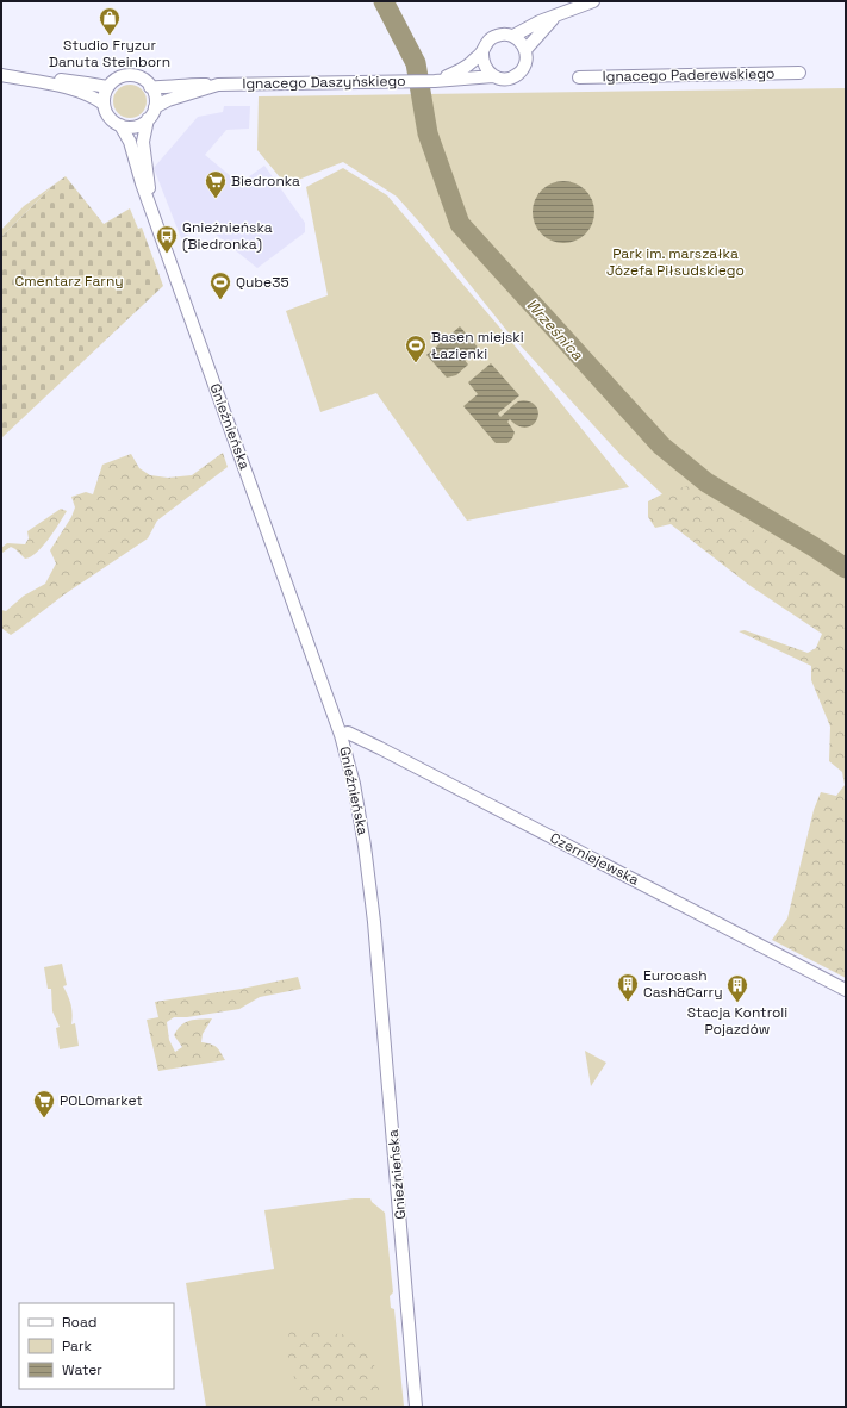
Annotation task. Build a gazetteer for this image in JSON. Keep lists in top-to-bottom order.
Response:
{
  "streets": {
    "street": [
      "Ignacego Paderewskiego",
      "Ignacego Daszyńskiego",
      "Gnieźnieńska",
      "Czerniejewska"
    ]
  },
  "crossings": [
    ["Ignacego Daszyńskiego", "Gnieźnieńska"],
    ["Gnieźnieńska", "Czerniejewska"]
  ],
  "water": ["Wrześnica"],
  "parks": ["Park im. marszałka Józefa Piłsudskiego", "Cmentarz Farny"],
  "places": {
    "shop": ["Studio Fryzur Danuta Steinborn"],
    "supermarket": ["Biedronka", "POLOmarket"],
    "bus stop": ["Gnieźnieńska (Biedronka)"],
    "sports": ["Qube35", "Basen miejski Łazienki"],
    "building": ["Eurocash Cash&Carry", "Stacja Kontroli Pojazdów"]
  },
  "legend": ["Road", "Park", "Water"]
}
